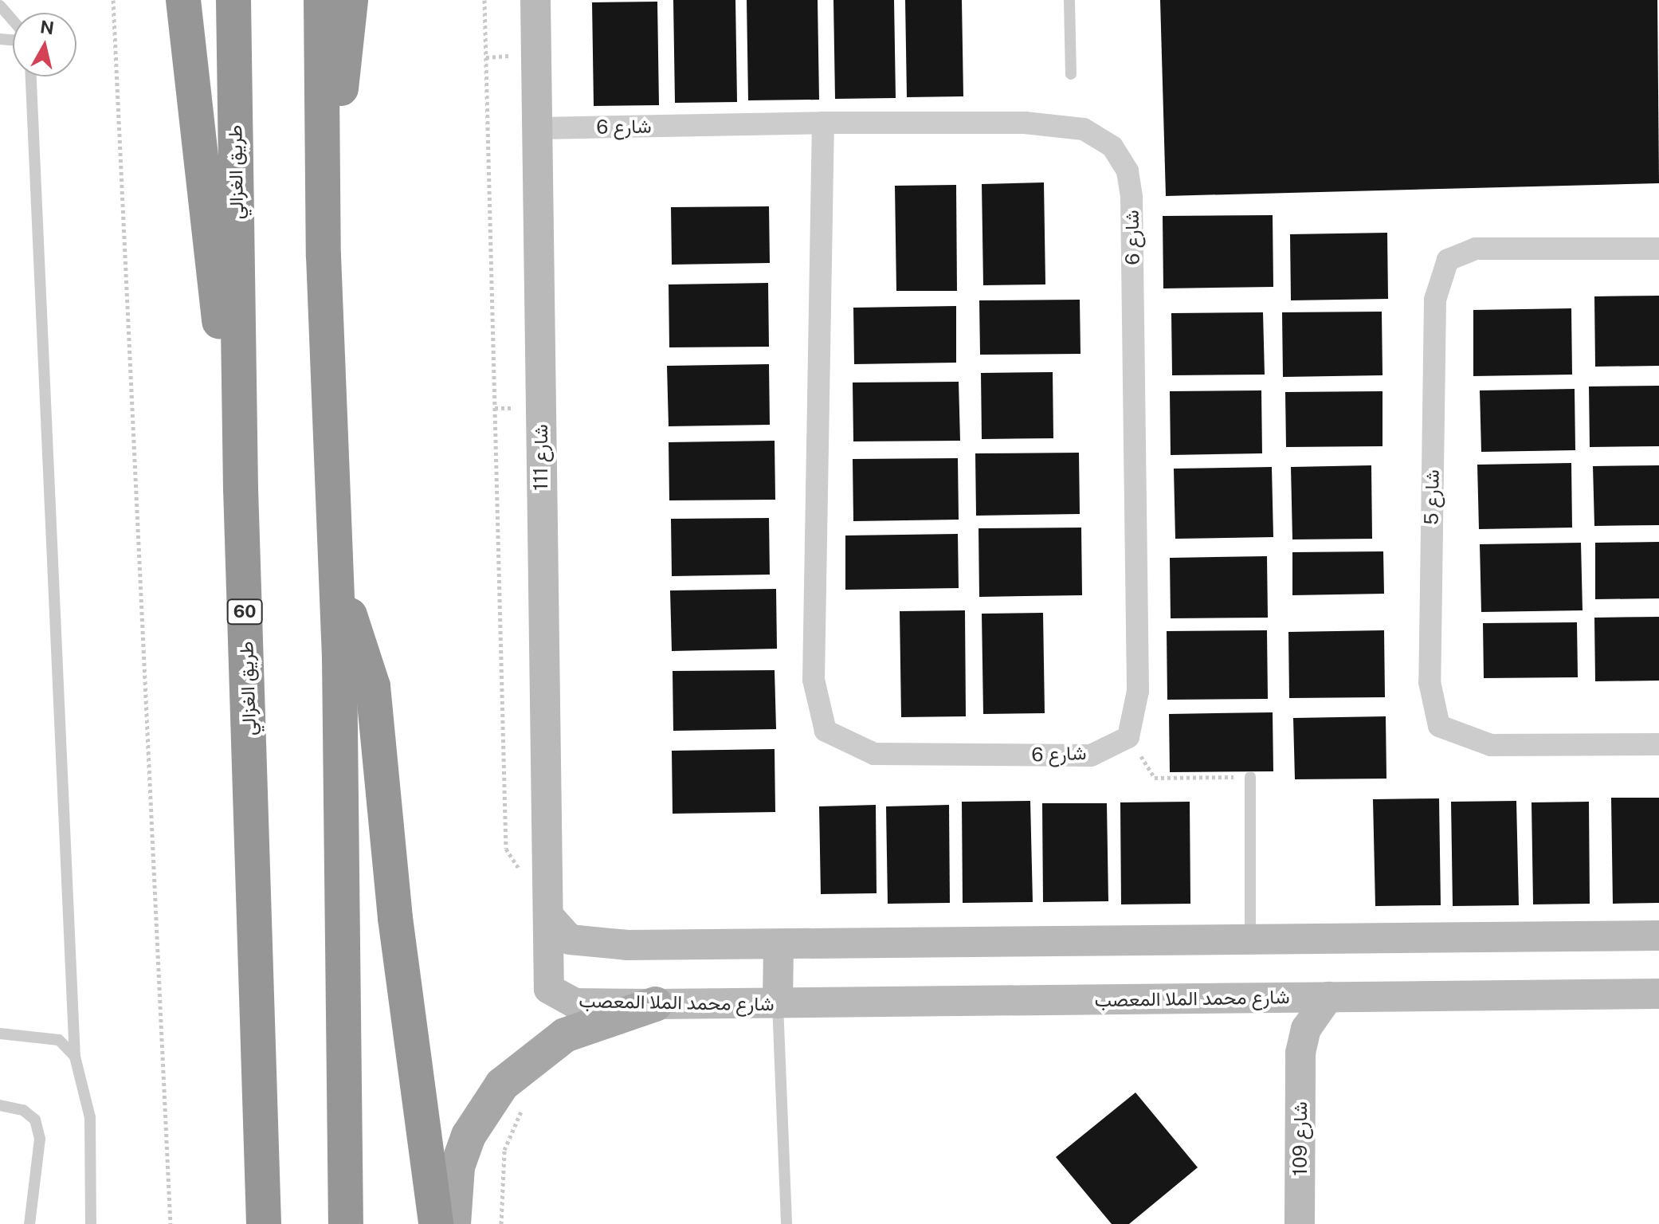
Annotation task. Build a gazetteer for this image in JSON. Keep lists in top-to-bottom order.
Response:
{
  "streets": {
    "highway": ["طريق الغزالي", "60"],
    "street": [
      "شارع 6",
      "شارع 111",
      "شارع 5",
      "شارع محمد الملا المعصب",
      "شارع 109"
    ]
  },
  "crossings": [
    ["شارع 6", "شارع 111"],
    ["شارع 111", "شارع محمد الملا المعصب"],
    ["شارع محمد الملا المعصب", "شارع 109"]
  ],
  "north": "top"
}
